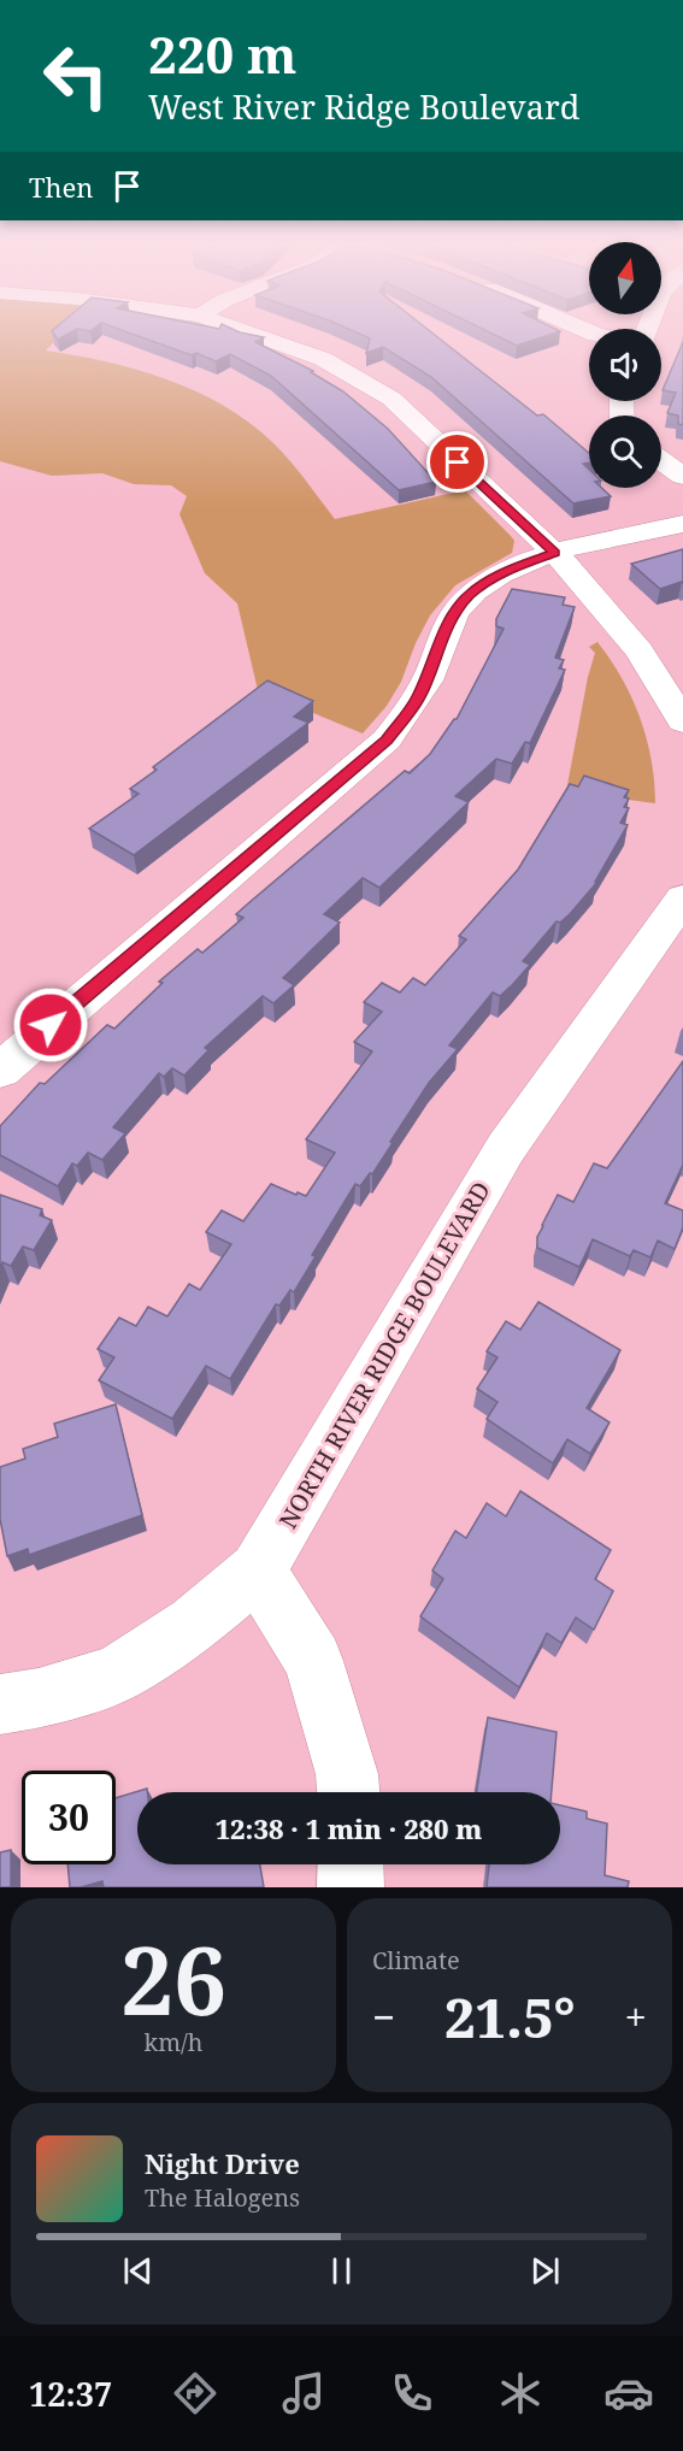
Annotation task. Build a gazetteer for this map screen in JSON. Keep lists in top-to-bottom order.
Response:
{
  "streets": {
    "street": ["NORTH RIVER RIDGE BOULEVARD"]
  },
  "north": "top",
  "page": {
    "turn": ["220 m", "West River Ridge Boulevard"],
    "then": "Then",
    "limit": "30",
    "trip": "12:38 · 1 min · 280 m",
    "tile": [
      ["26", "km/h"],
      "Climate"
    ],
    "heat": ["−", "21.5°", "+"],
    "song": ["Night Drive", "The Halogens"],
    "tabs": "12:37"
  }
}
